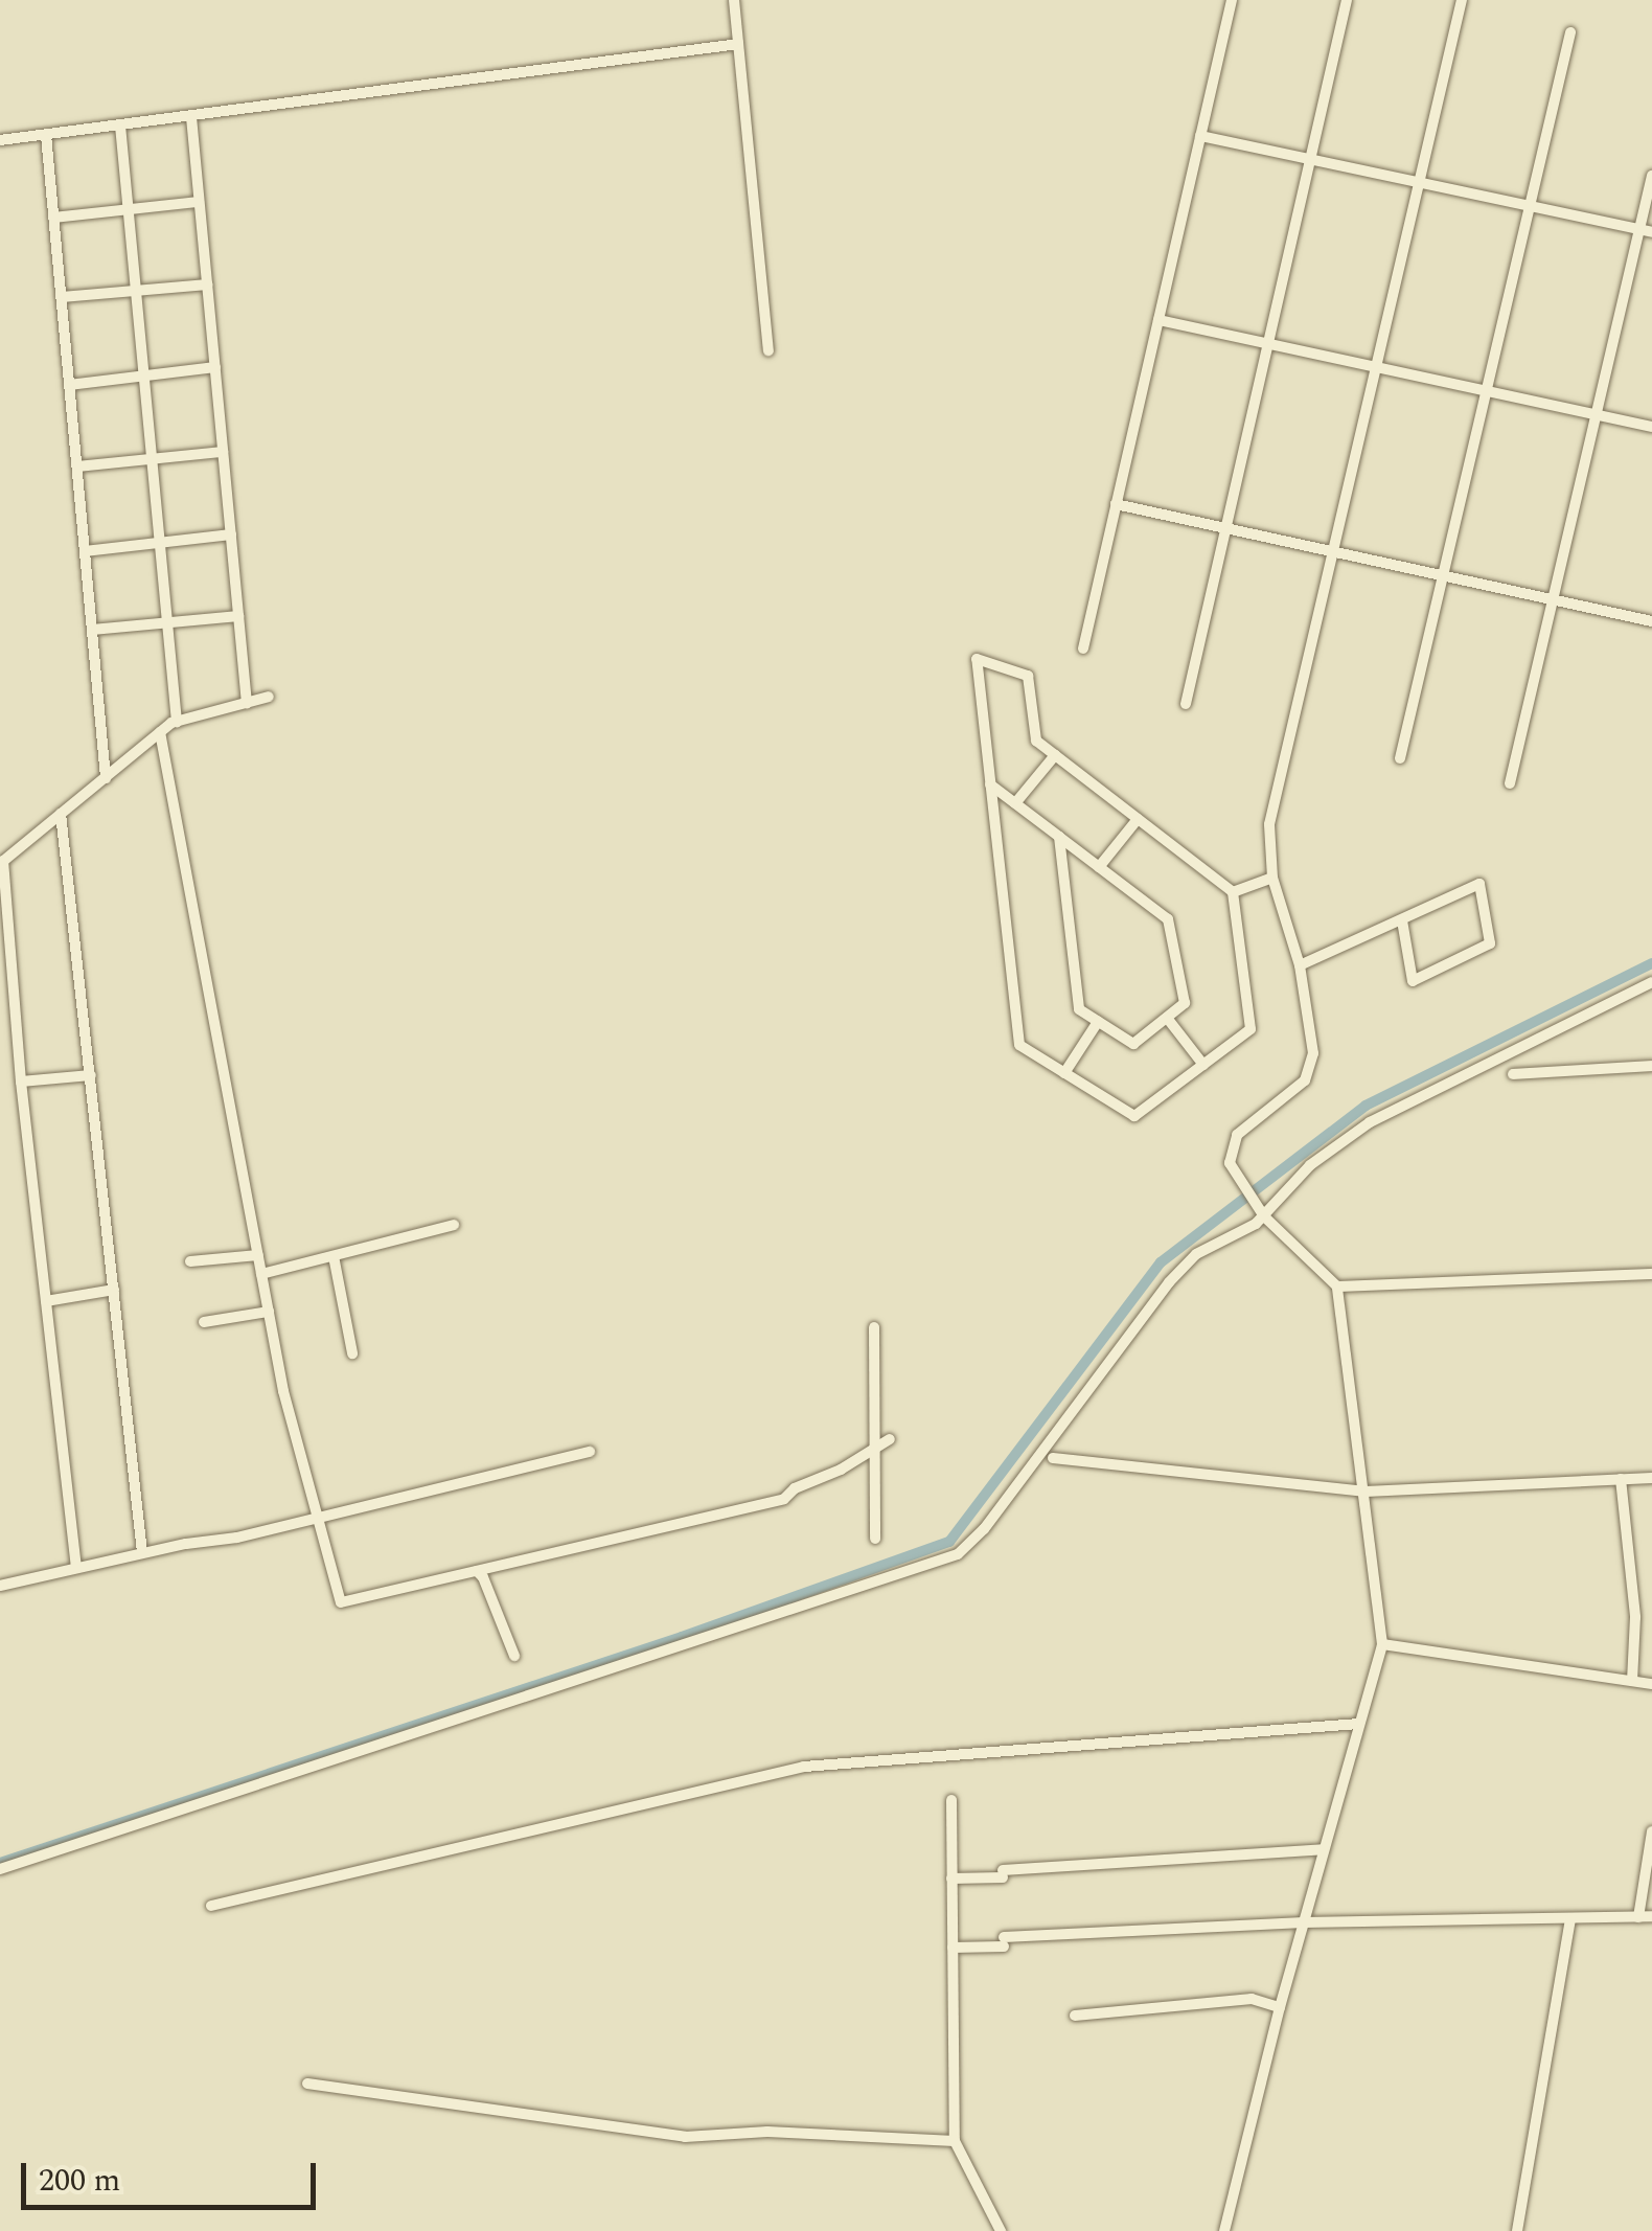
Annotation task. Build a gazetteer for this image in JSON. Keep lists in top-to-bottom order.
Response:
{
  "scale_bar": "200 m"
}
